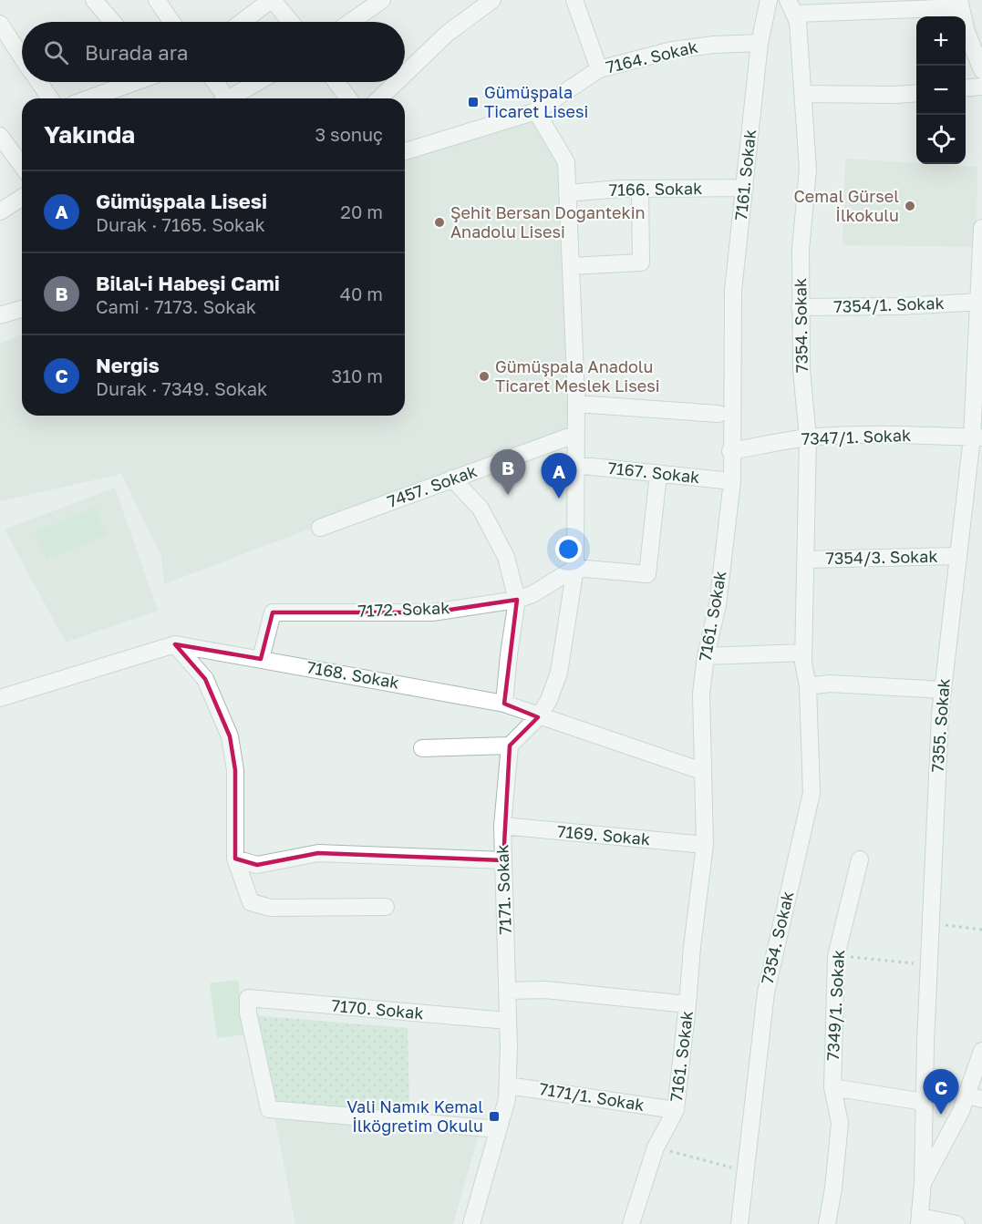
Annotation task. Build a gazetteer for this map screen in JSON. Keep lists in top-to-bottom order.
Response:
{
  "streets": {
    "street": [
      "7164. Sokak",
      "7161. Sokak",
      "7166. Sokak",
      "7354/1. Sokak",
      "7354. Sokak",
      "7347/1. Sokak",
      "7167. Sokak",
      "7457. Sokak",
      "7354/3. Sokak",
      "7172. Sokak",
      "7168. Sokak",
      "7355. Sokak",
      "7169. Sokak",
      "7171. Sokak",
      "7349/1. Sokak",
      "7170. Sokak",
      "7171/1. Sokak"
    ]
  },
  "crossings": [
    ["7164. Sokak", "7161. Sokak"],
    ["7161. Sokak", "7166. Sokak"],
    ["7161. Sokak", "7347/1. Sokak"],
    ["7161. Sokak", "7167. Sokak"],
    ["7161. Sokak", "7168. Sokak"],
    ["7161. Sokak", "7169. Sokak"],
    ["7161. Sokak", "7171/1. Sokak"],
    ["7354/1. Sokak", "7354. Sokak"],
    ["7354/1. Sokak", "7355. Sokak"],
    ["7354. Sokak", "7347/1. Sokak"],
    ["7354. Sokak", "7354/3. Sokak"],
    ["7347/1. Sokak", "7355. Sokak"],
    ["7354/3. Sokak", "7355. Sokak"],
    ["7172. Sokak", "7168. Sokak"],
    ["7169. Sokak", "7171. Sokak"],
    ["7171. Sokak", "7170. Sokak"],
    ["7171. Sokak", "7171/1. Sokak"]
  ],
  "places": {
    "transit": ["Gümüşpala Ticaret Lisesi", "Vali Namık Kemal İlköğretim Okulu"],
    "other": ["Cemal Gürsel İlkokulu", "Şehit Bersan Doğantekin Anadolu Lisesi", "Gümüşpala Anadolu Ticaret Meslek Lisesi"]
  },
  "page": {
    "map_buttons": ["+", "−"],
    "search": "Burada ara",
    "heading": ["Yakında", "3 sonuç"],
    "list": [
      {
        "mark": "A",
        "name": "Gümüşpala Lisesi",
        "note": "Durak · 7165. Sokak",
        "value": "20 m"
      },
      {
        "mark": "B",
        "name": "Bilal-i Habeşi Cami",
        "note": "Cami · 7173. Sokak",
        "value": "40 m"
      },
      {
        "mark": "C",
        "name": "Nergis",
        "note": "Durak · 7349. Sokak",
        "value": "310 m"
      }
    ],
    "pins": ["B", "A", "C"]
  }
}
